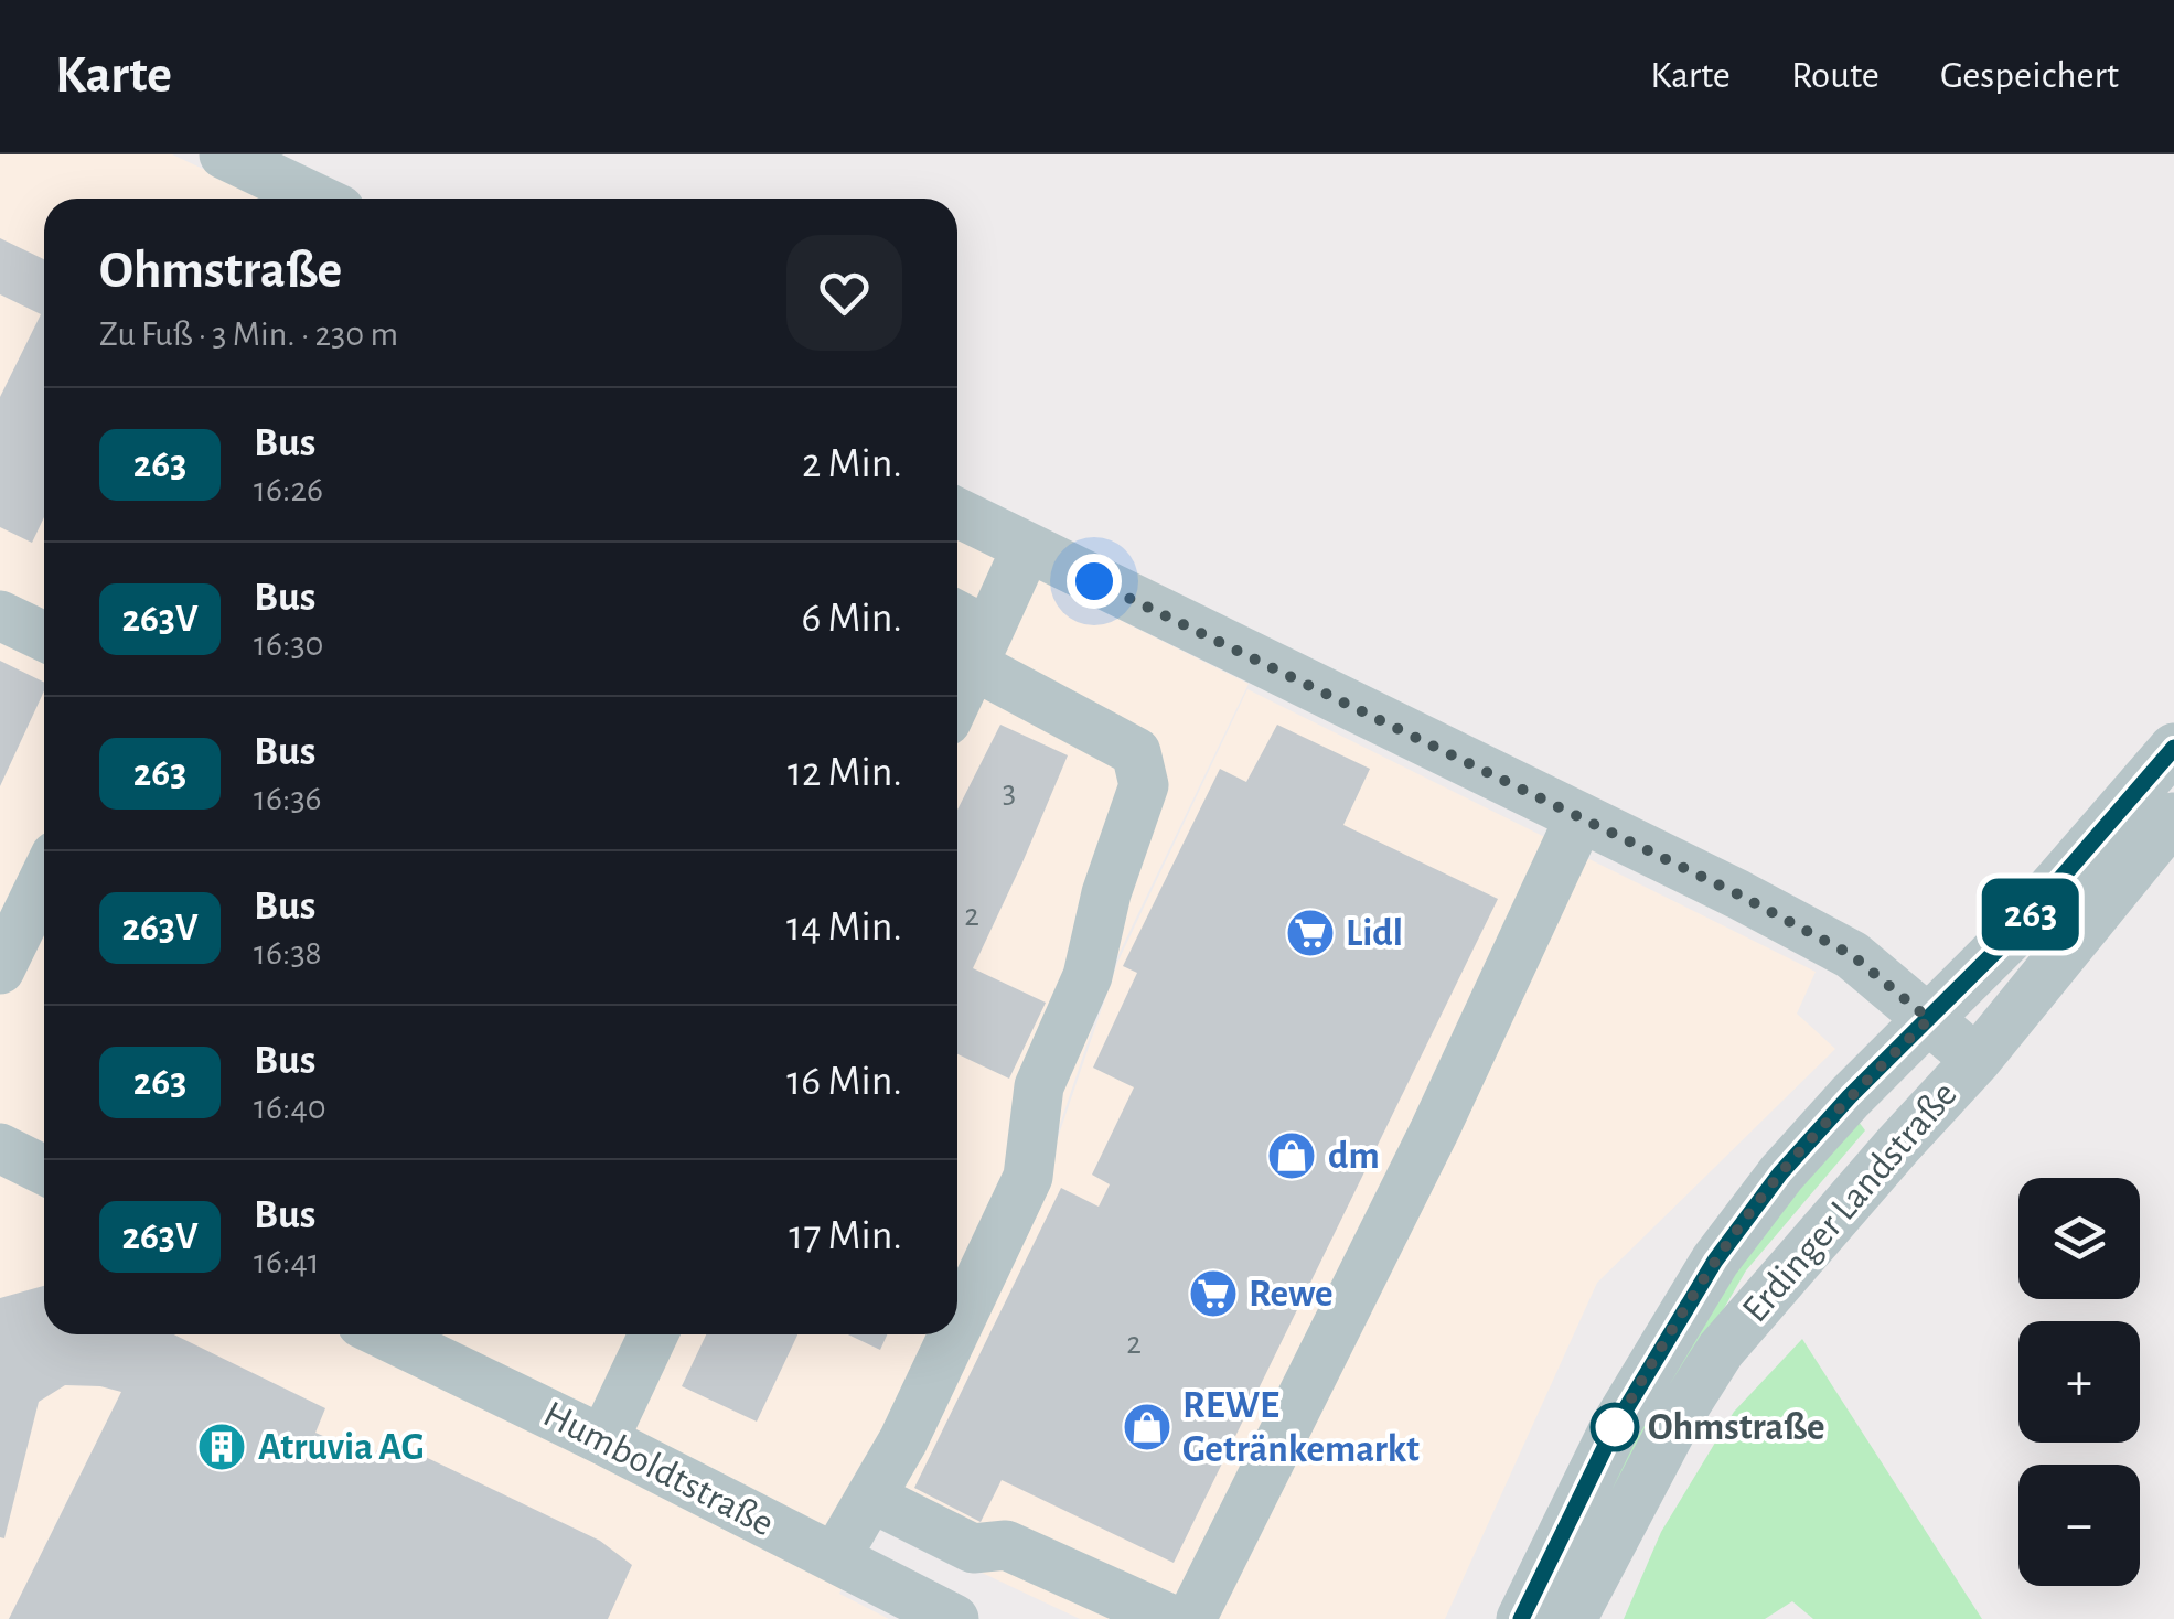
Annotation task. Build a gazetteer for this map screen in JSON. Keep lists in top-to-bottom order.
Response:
{
  "streets": {
    "street": ["Erdinger Landstraße", "Humboldtstraße"]
  },
  "places": {
    "supermarket": ["Lidl", "Rewe"],
    "shop": ["dm", "REWE Getränkemarkt"],
    "other": ["Ohmstraße"],
    "building": ["Atruvia AG"]
  },
  "lines": ["bus line 263"],
  "house_numbers": ["3", "2", "2"],
  "page": {
    "header": "Karte",
    "nav": ["Karte", "Route", "Gespeichert"],
    "on_map": "263",
    "heading": ["Ohmstraße", "Zu Fuß · 3 Min. · 230 m"],
    "list": [
      {
        "mark": "263",
        "name": "Bus",
        "note": "16:26",
        "value": "2 Min."
      },
      {
        "mark": "263V",
        "name": "Bus",
        "note": "16:30",
        "value": "6 Min."
      },
      {
        "mark": "263",
        "name": "Bus",
        "note": "16:36",
        "value": "12 Min."
      },
      {
        "mark": "263V",
        "name": "Bus",
        "note": "16:38",
        "value": "14 Min."
      },
      {
        "mark": "263",
        "name": "Bus",
        "note": "16:40",
        "value": "16 Min."
      },
      {
        "mark": "263V",
        "name": "Bus",
        "note": "16:41",
        "value": "17 Min."
      }
    ],
    "map_buttons": ["+", "−"]
  }
}
